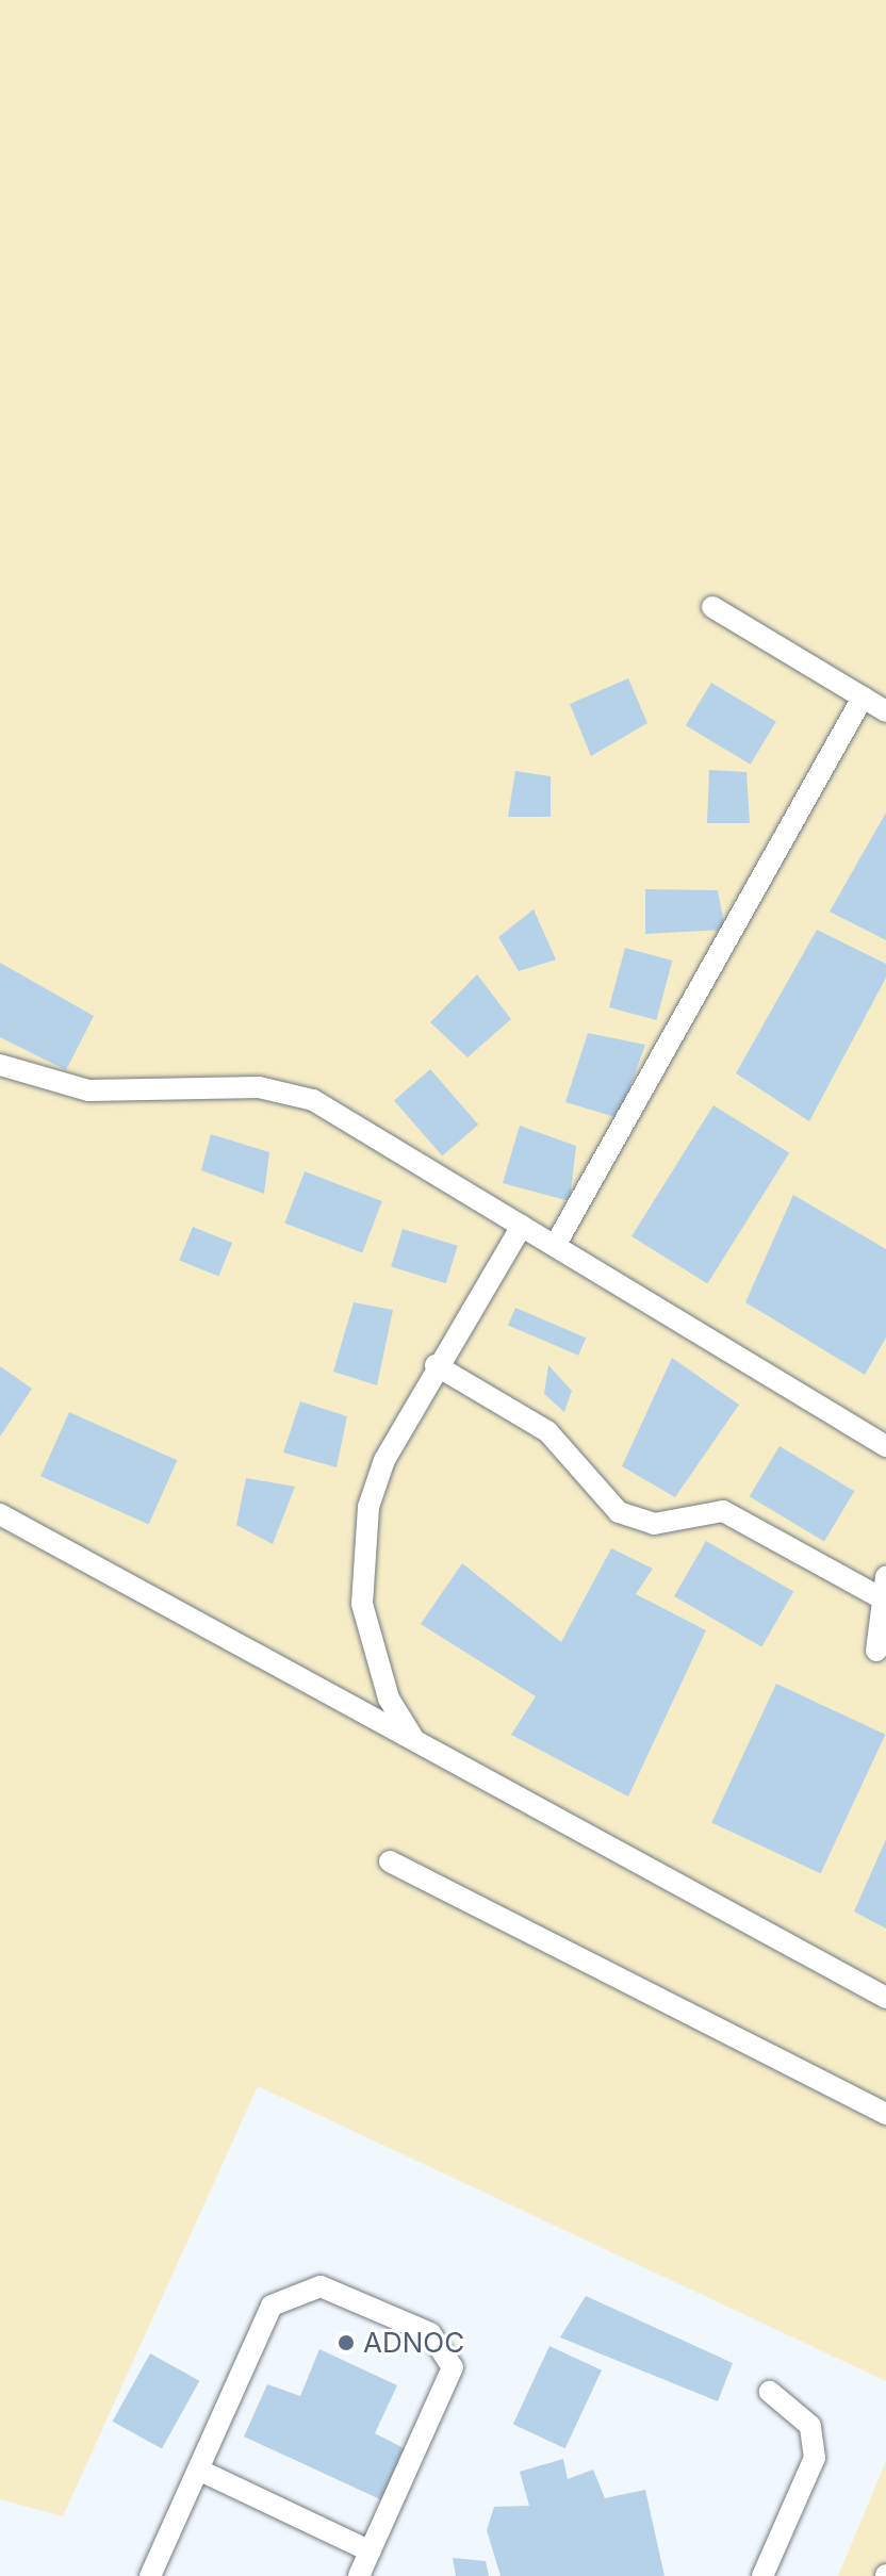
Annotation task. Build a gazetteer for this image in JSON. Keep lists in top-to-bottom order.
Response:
{
  "places": ["ADNOC"]
}
